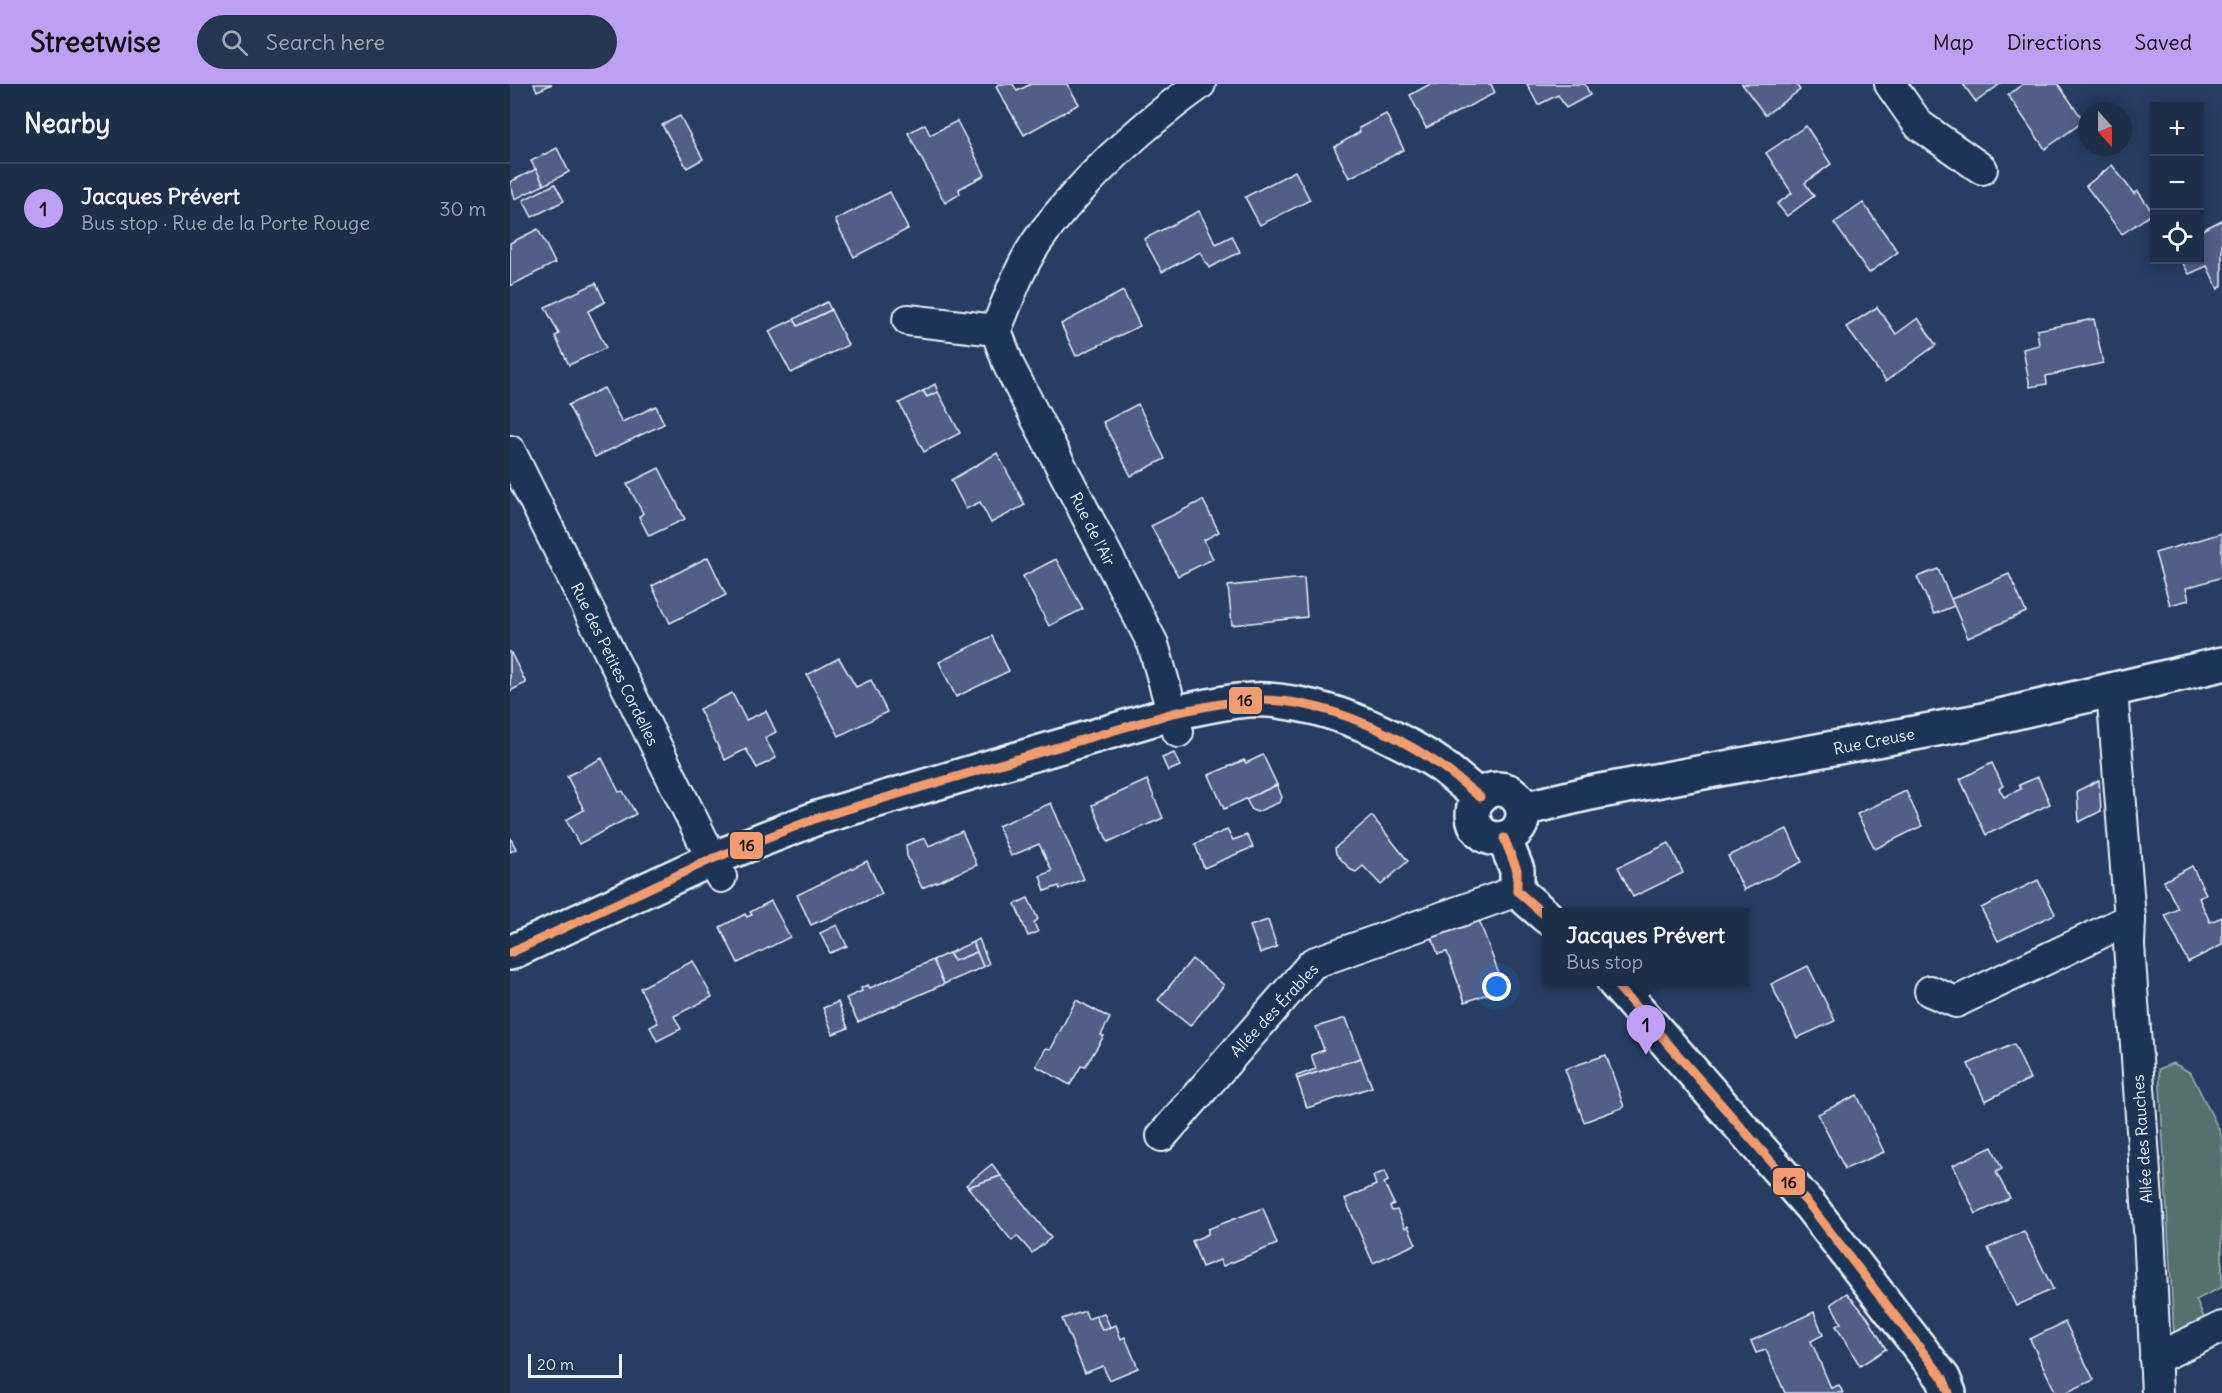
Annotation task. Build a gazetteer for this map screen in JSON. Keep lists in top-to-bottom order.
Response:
{
  "streets": {
    "street": [
      "Rue de l'Air",
      "Rue des Petites Cordelles",
      "Rue Creuse",
      "Allée des Érables",
      "Allée des Rauches"
    ]
  },
  "crossings": [
    ["Rue Creuse", "Allée des Rauches"]
  ],
  "lines": ["transit line 16"],
  "scale_bar": "20 m",
  "north": "bottom",
  "page": {
    "header": "Streetwise",
    "search": "Search here",
    "nav": ["Map", "Directions", "Saved"],
    "heading": "Nearby",
    "map_buttons": ["+", "−"],
    "list": [
      {
        "mark": "1",
        "name": "Jacques Prévert",
        "note": "Bus stop · Rue de la Porte Rouge",
        "value": "30 m"
      }
    ],
    "popup": ["Jacques Prévert", "Bus stop"],
    "pins": "1",
    "scale": "20 m"
  }
}
